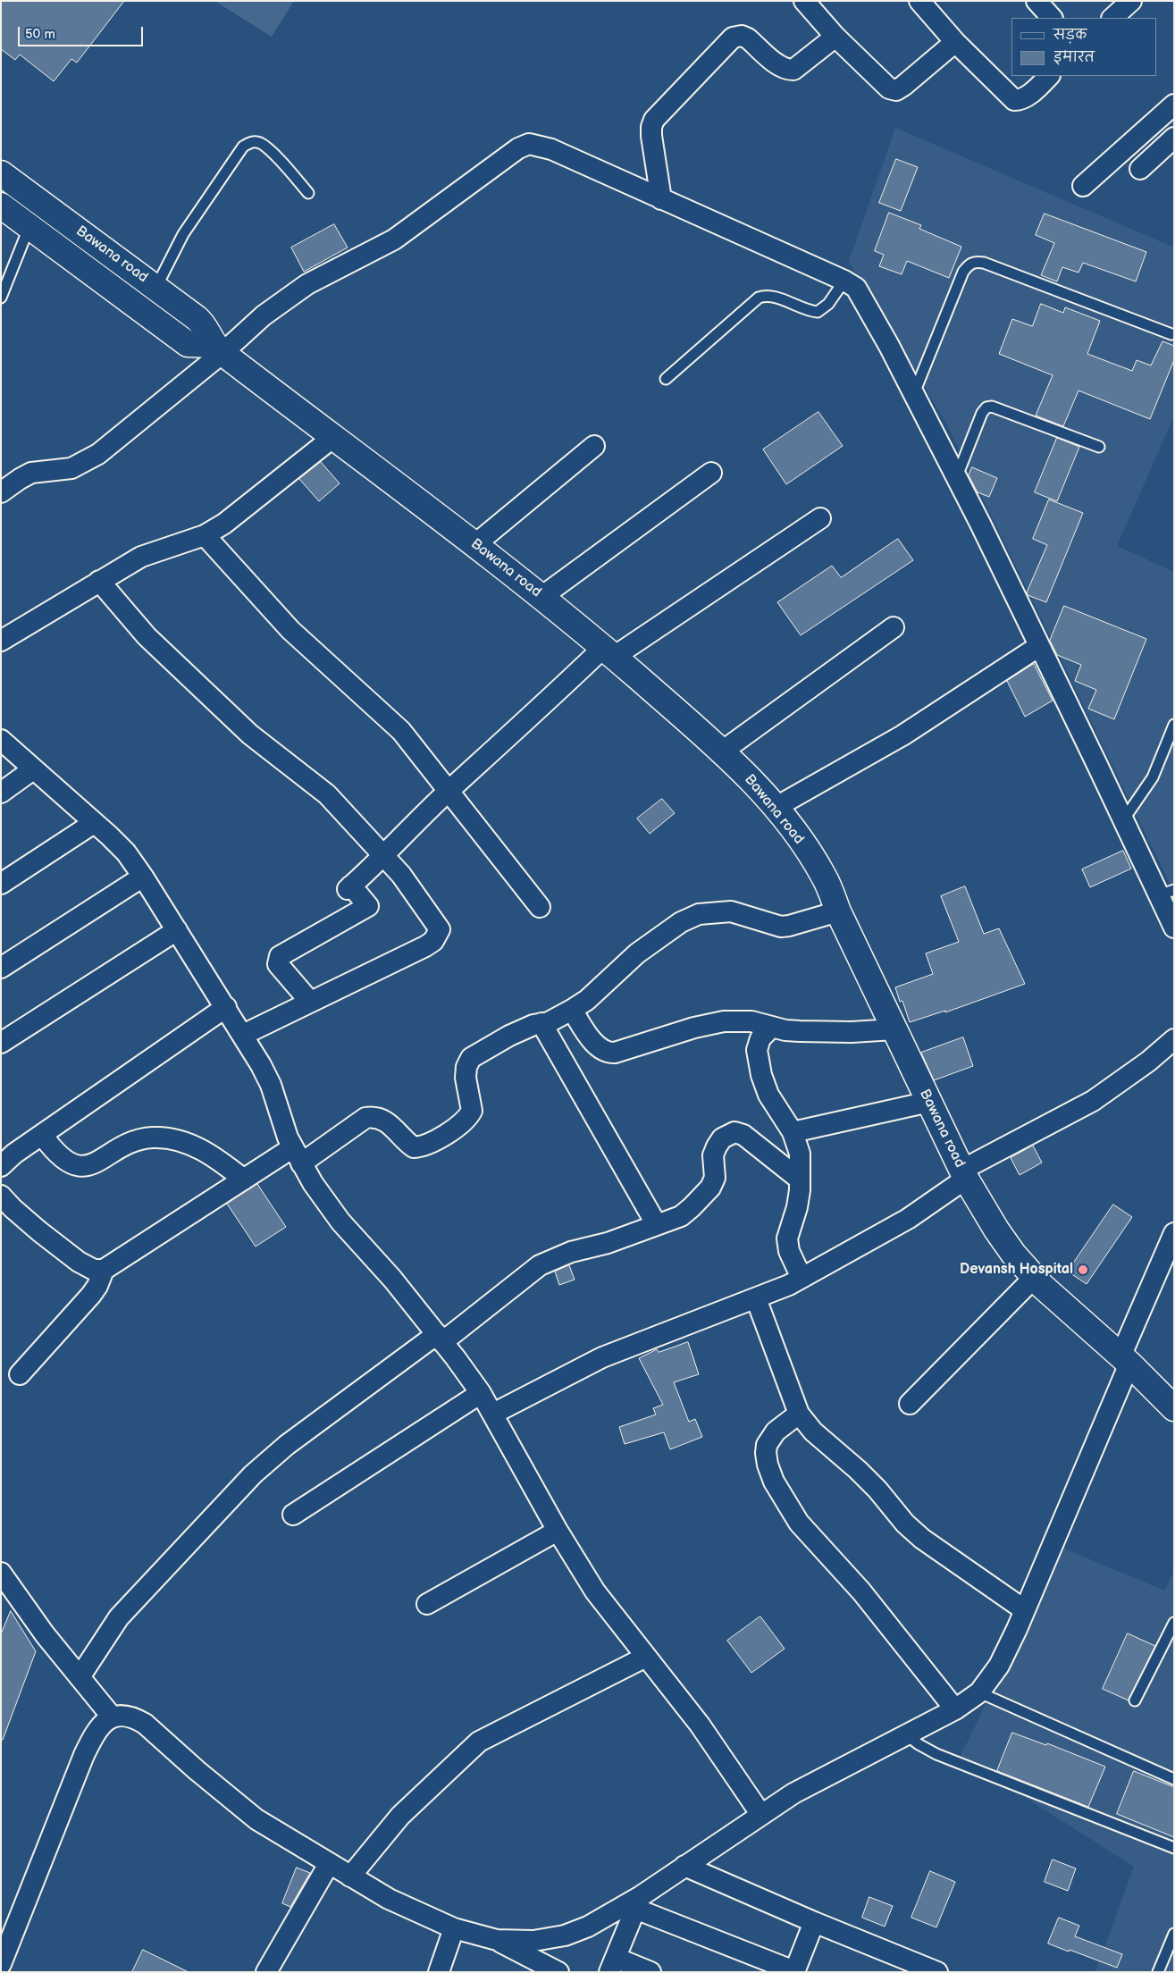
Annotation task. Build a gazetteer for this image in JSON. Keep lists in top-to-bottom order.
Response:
{
  "streets": {
    "main road": ["Bawana road"]
  },
  "places": ["Devansh Hospital"],
  "legend": ["सड़क", "इमारत"],
  "scale_bar": "50 m"
}
